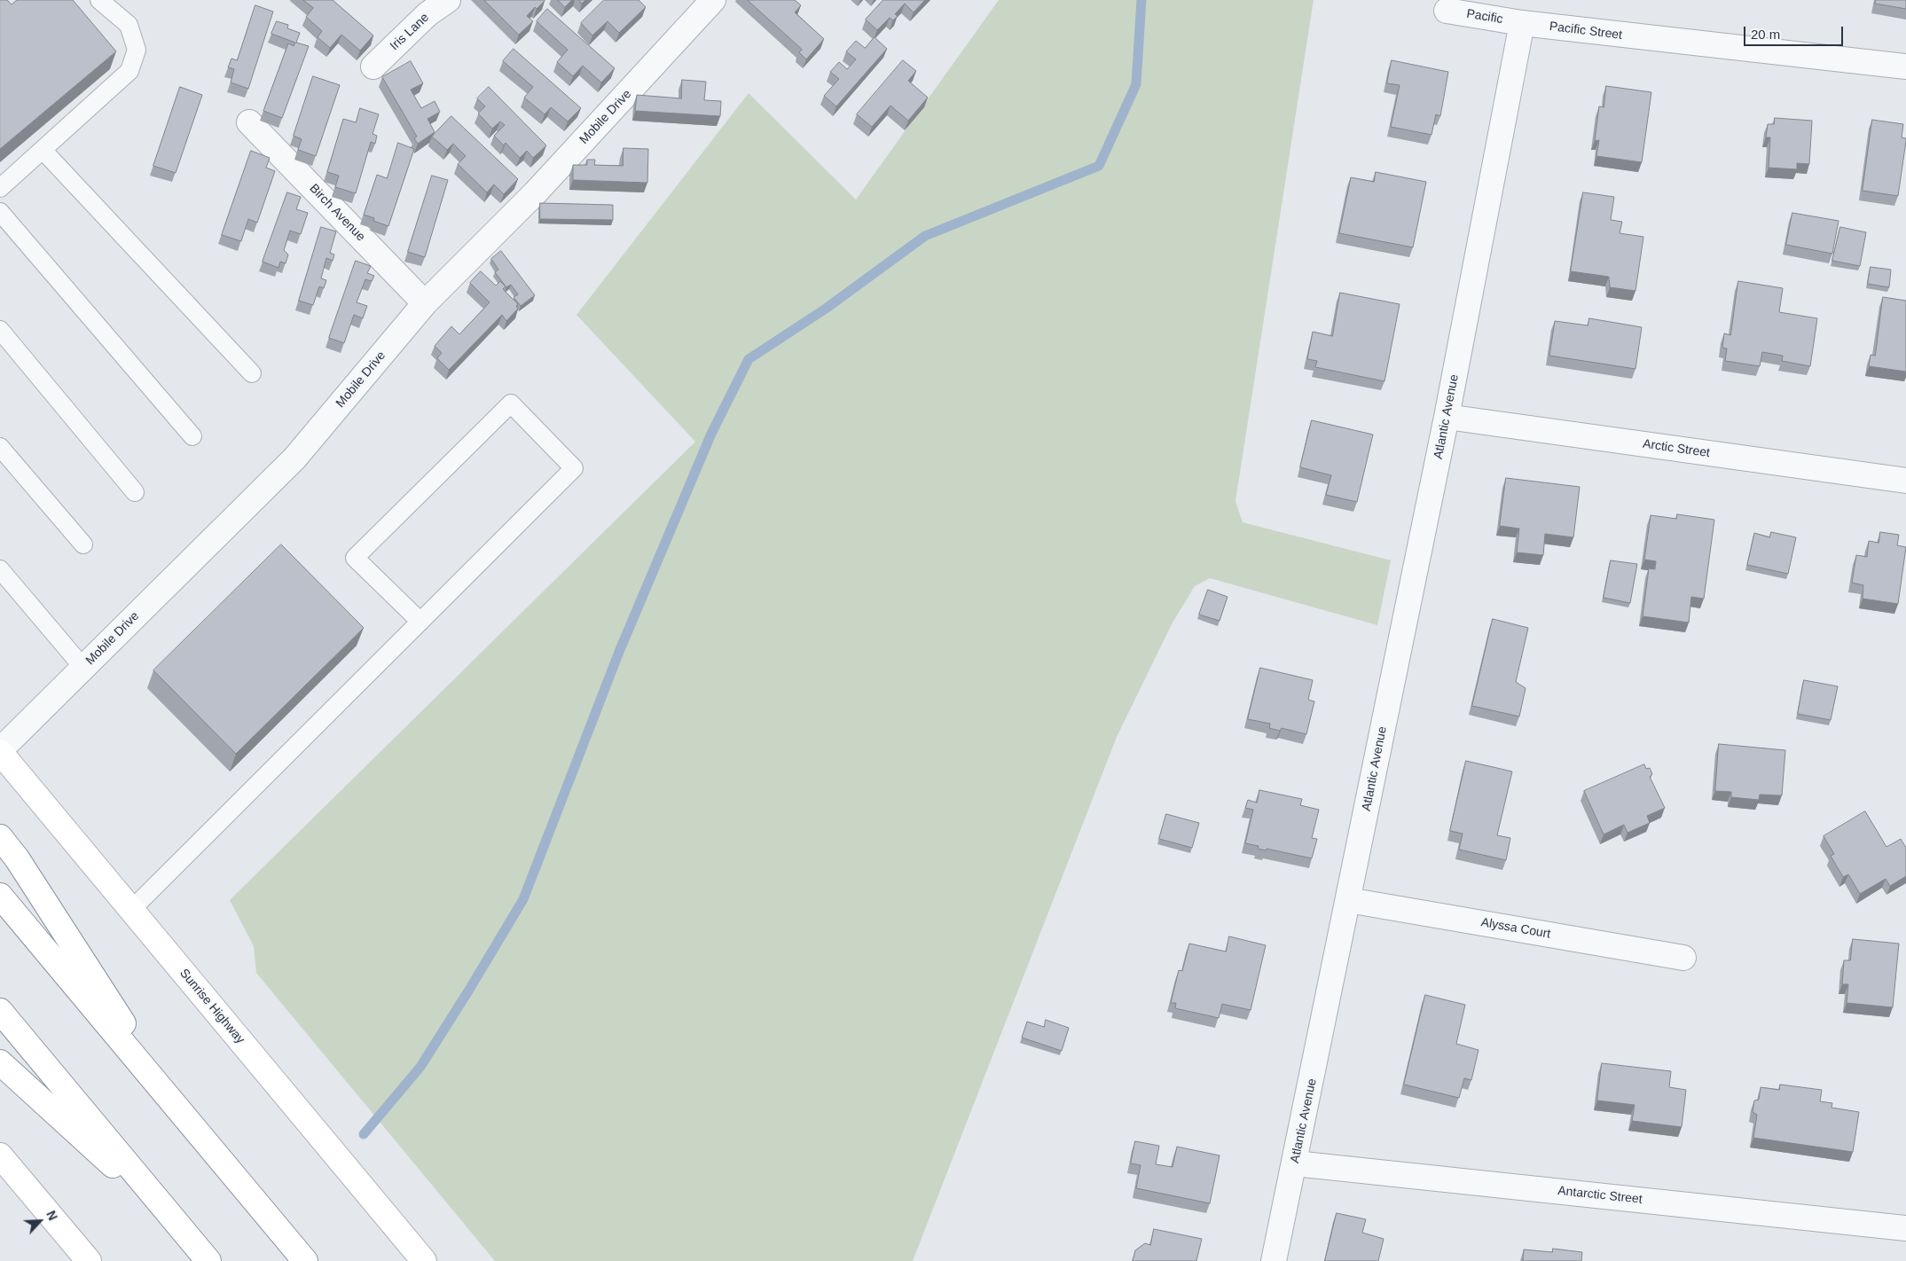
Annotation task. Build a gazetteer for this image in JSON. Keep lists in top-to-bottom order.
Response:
{
  "streets": {
    "main road": ["Sunrise Highway"],
    "street": [
      "Pacific",
      "Pacific Street",
      "Iris Lane",
      "Mobile Drive",
      "Birch Avenue",
      "Atlantic Avenue",
      "Arctic Street",
      "Alyssa Court",
      "Antarctic Street"
    ]
  },
  "crossings": [
    ["Pacific", "Pacific Street"],
    ["Pacific", "Atlantic Avenue"],
    ["Pacific Street", "Atlantic Avenue"],
    ["Mobile Drive", "Birch Avenue"],
    ["Mobile Drive", "Sunrise Highway"],
    ["Atlantic Avenue", "Arctic Street"],
    ["Atlantic Avenue", "Alyssa Court"],
    ["Atlantic Avenue", "Antarctic Street"]
  ],
  "scale_bar": "20 m",
  "north": "top right"
}
